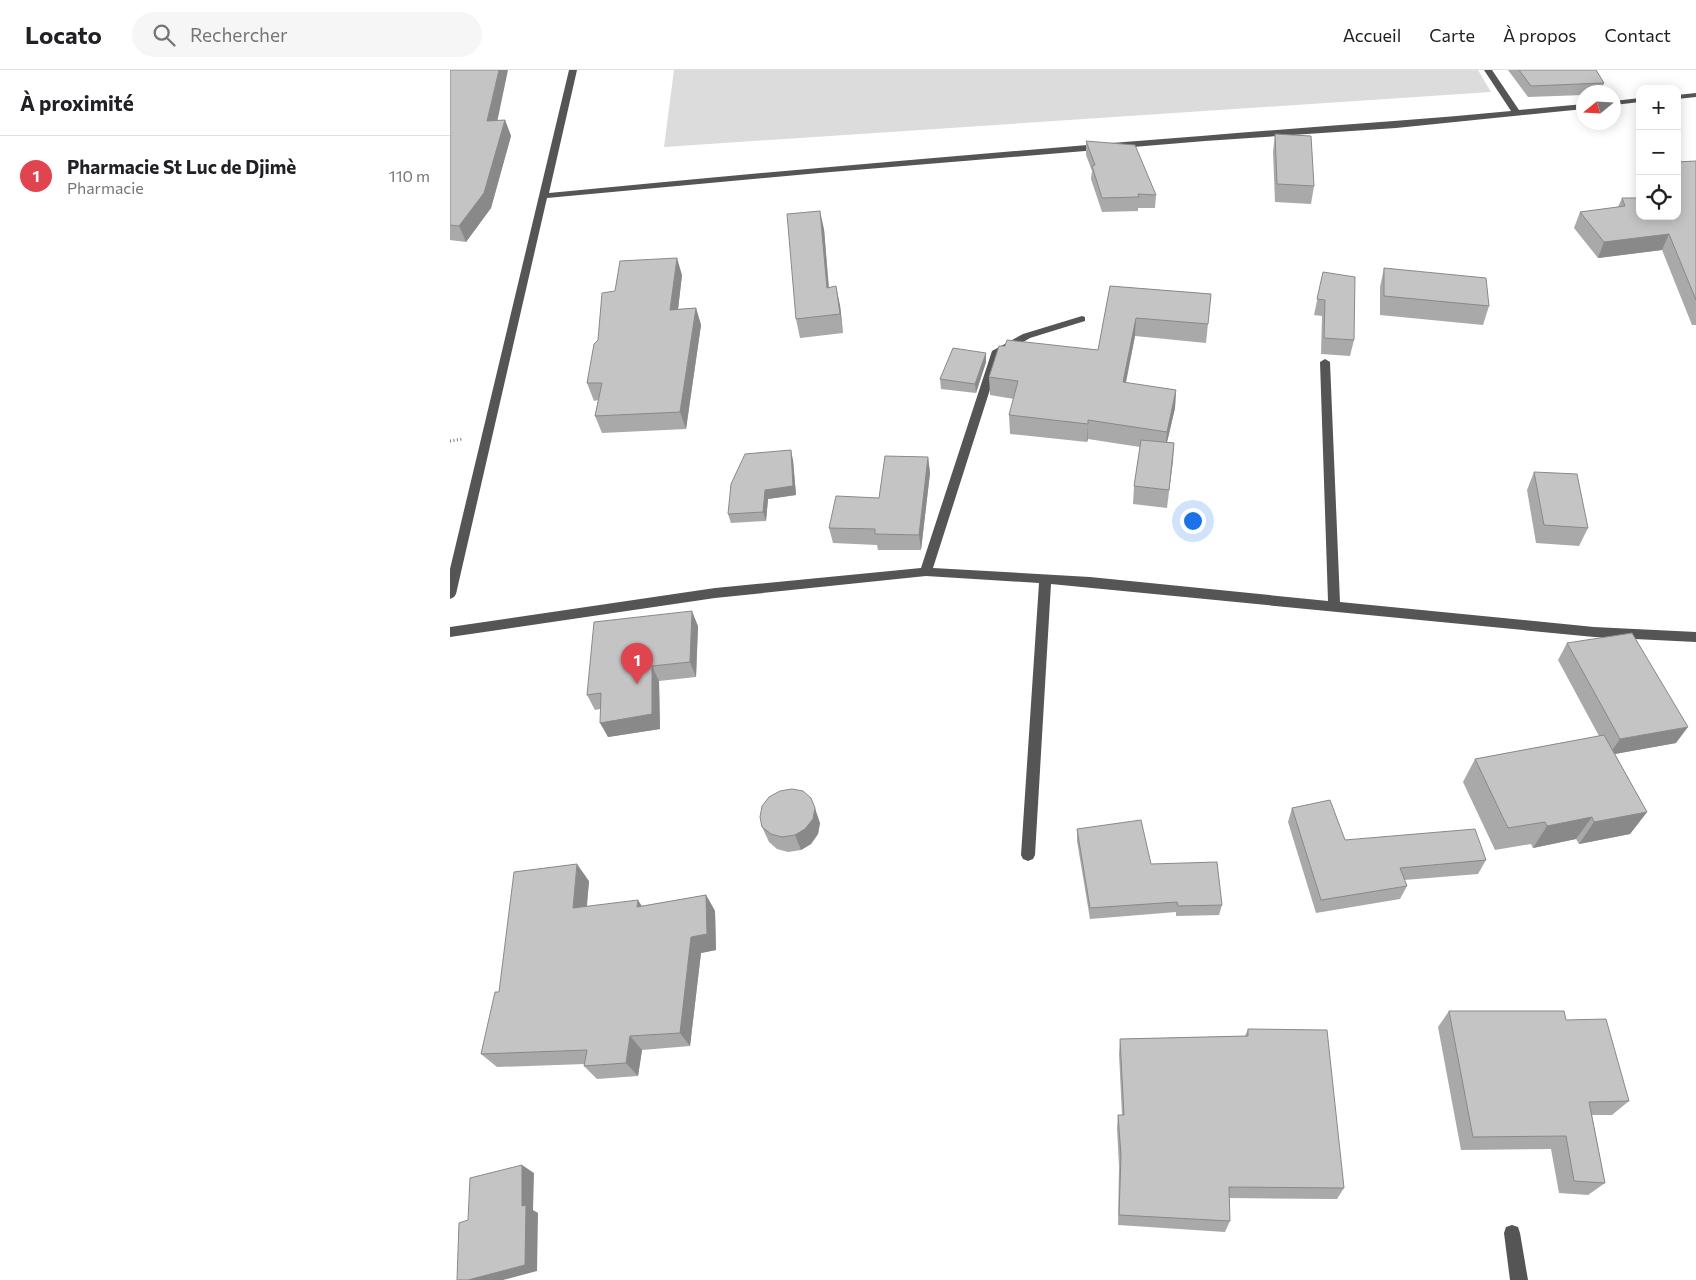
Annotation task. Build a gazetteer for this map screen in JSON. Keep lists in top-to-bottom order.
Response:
{
  "north": "left",
  "page": {
    "header": "Locato",
    "search": "Rechercher",
    "nav": [
      "Accueil",
      "Carte",
      "À propos",
      "Contact"
    ],
    "heading": "À proximité",
    "map_buttons": ["+", "−"],
    "list": [
      {
        "mark": "1",
        "name": "Pharmacie St Luc de Djimè",
        "note": "Pharmacie",
        "value": "110 m"
      }
    ],
    "pins": "1"
  }
}
